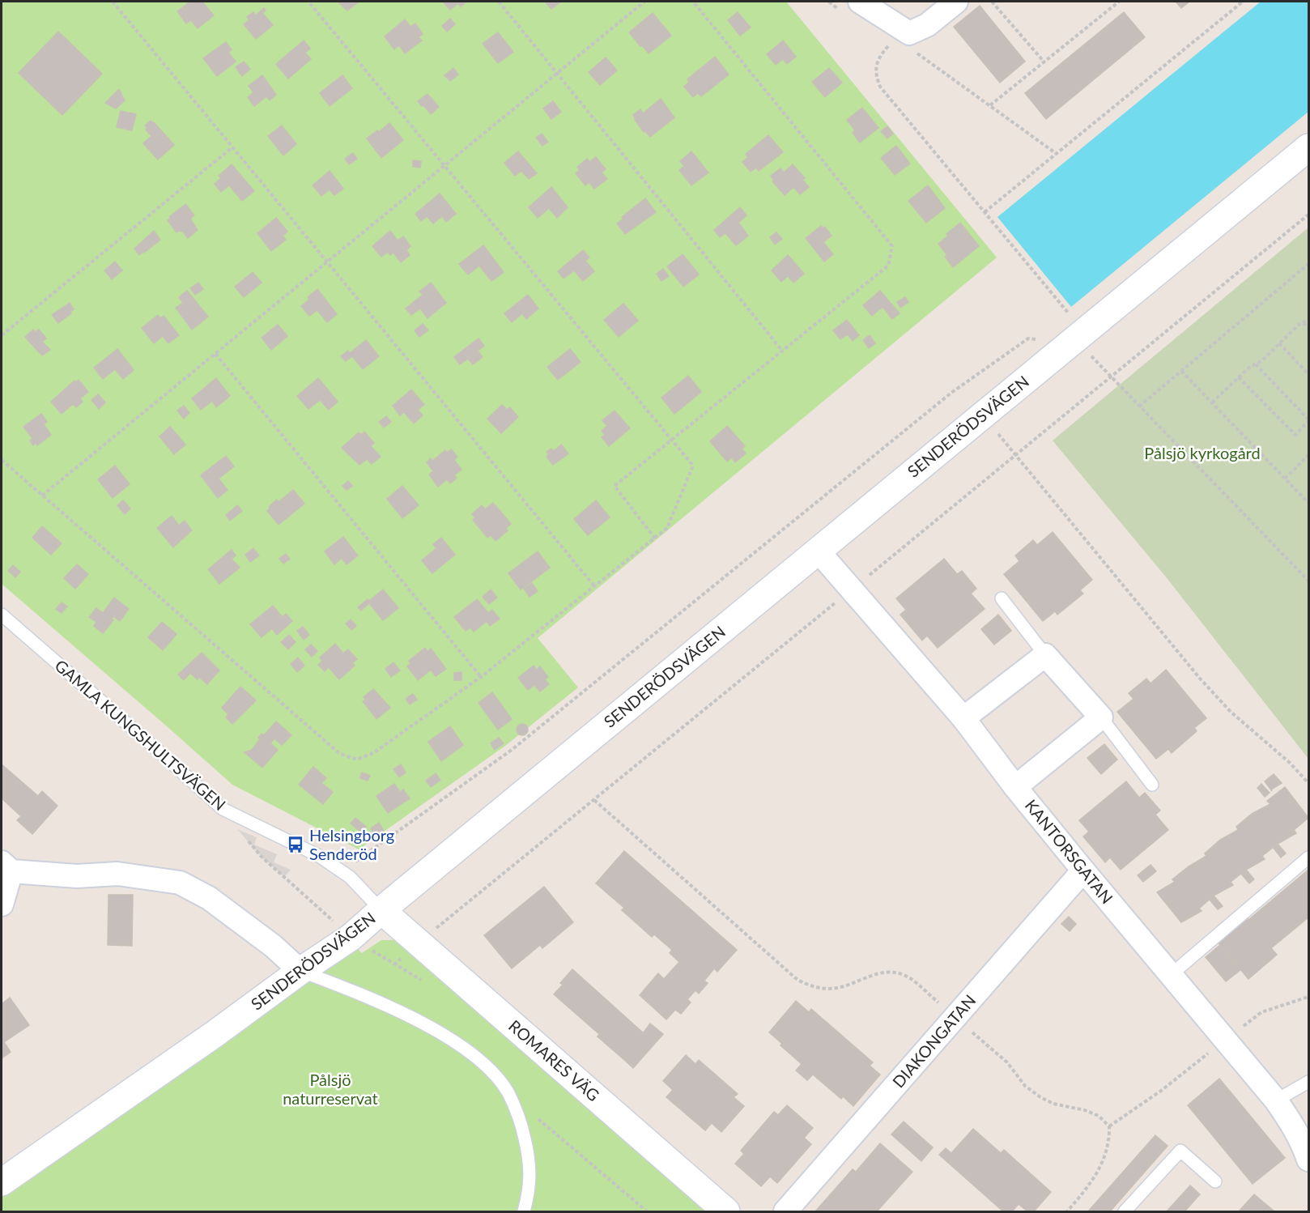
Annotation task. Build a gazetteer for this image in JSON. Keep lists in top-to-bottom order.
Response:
{
  "streets": {
    "street": [
      "SENDERÖDSVÄGEN",
      "KANTORSGATAN",
      "DIAKONGATAN",
      "ROMARES VÄG"
    ],
    "lane": ["GAMLA KUNGSHULTSVÄGEN"]
  },
  "crossings": [
    ["SENDERÖDSVÄGEN", "GAMLA KUNGSHULTSVÄGEN"],
    ["SENDERÖDSVÄGEN", "KANTORSGATAN"],
    ["SENDERÖDSVÄGEN", "ROMARES VÄG"],
    ["GAMLA KUNGSHULTSVÄGEN", "ROMARES VÄG"],
    ["KANTORSGATAN", "DIAKONGATAN"]
  ],
  "parks": ["Pålsjö kyrkogård", "Pålsjö naturreservat"],
  "places": {
    "bus stop": ["Helsingborg Senderöd"]
  }
}
